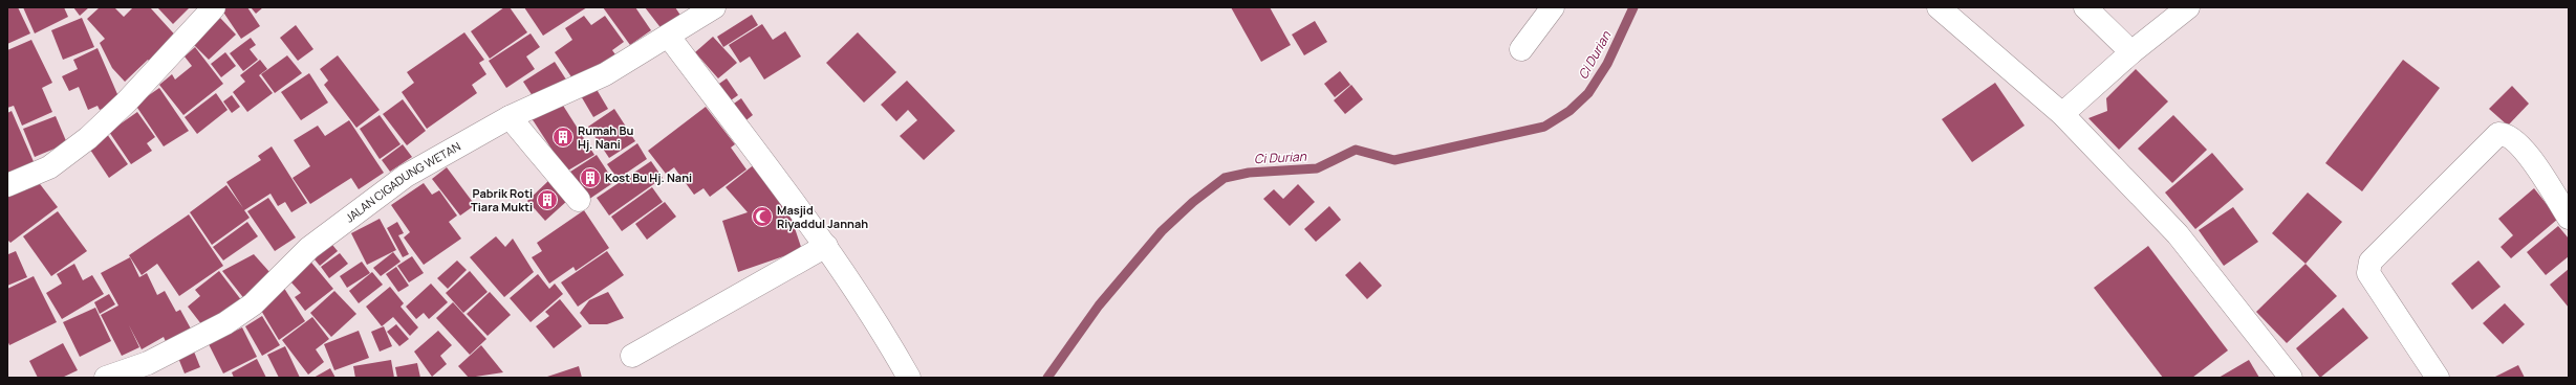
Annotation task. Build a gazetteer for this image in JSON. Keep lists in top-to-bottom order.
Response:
{
  "streets": {
    "street": ["JALAN CIGADUNG WETAN"]
  },
  "water": ["Ci Durian"],
  "places": {
    "building": ["Rumah Bu Hj. Nani", "Kost Bu Hj. Nani", "Pabrik Roti Tiara Mukti"],
    "mosque": ["Masjid Riyaddul Jannah"]
  }
}
